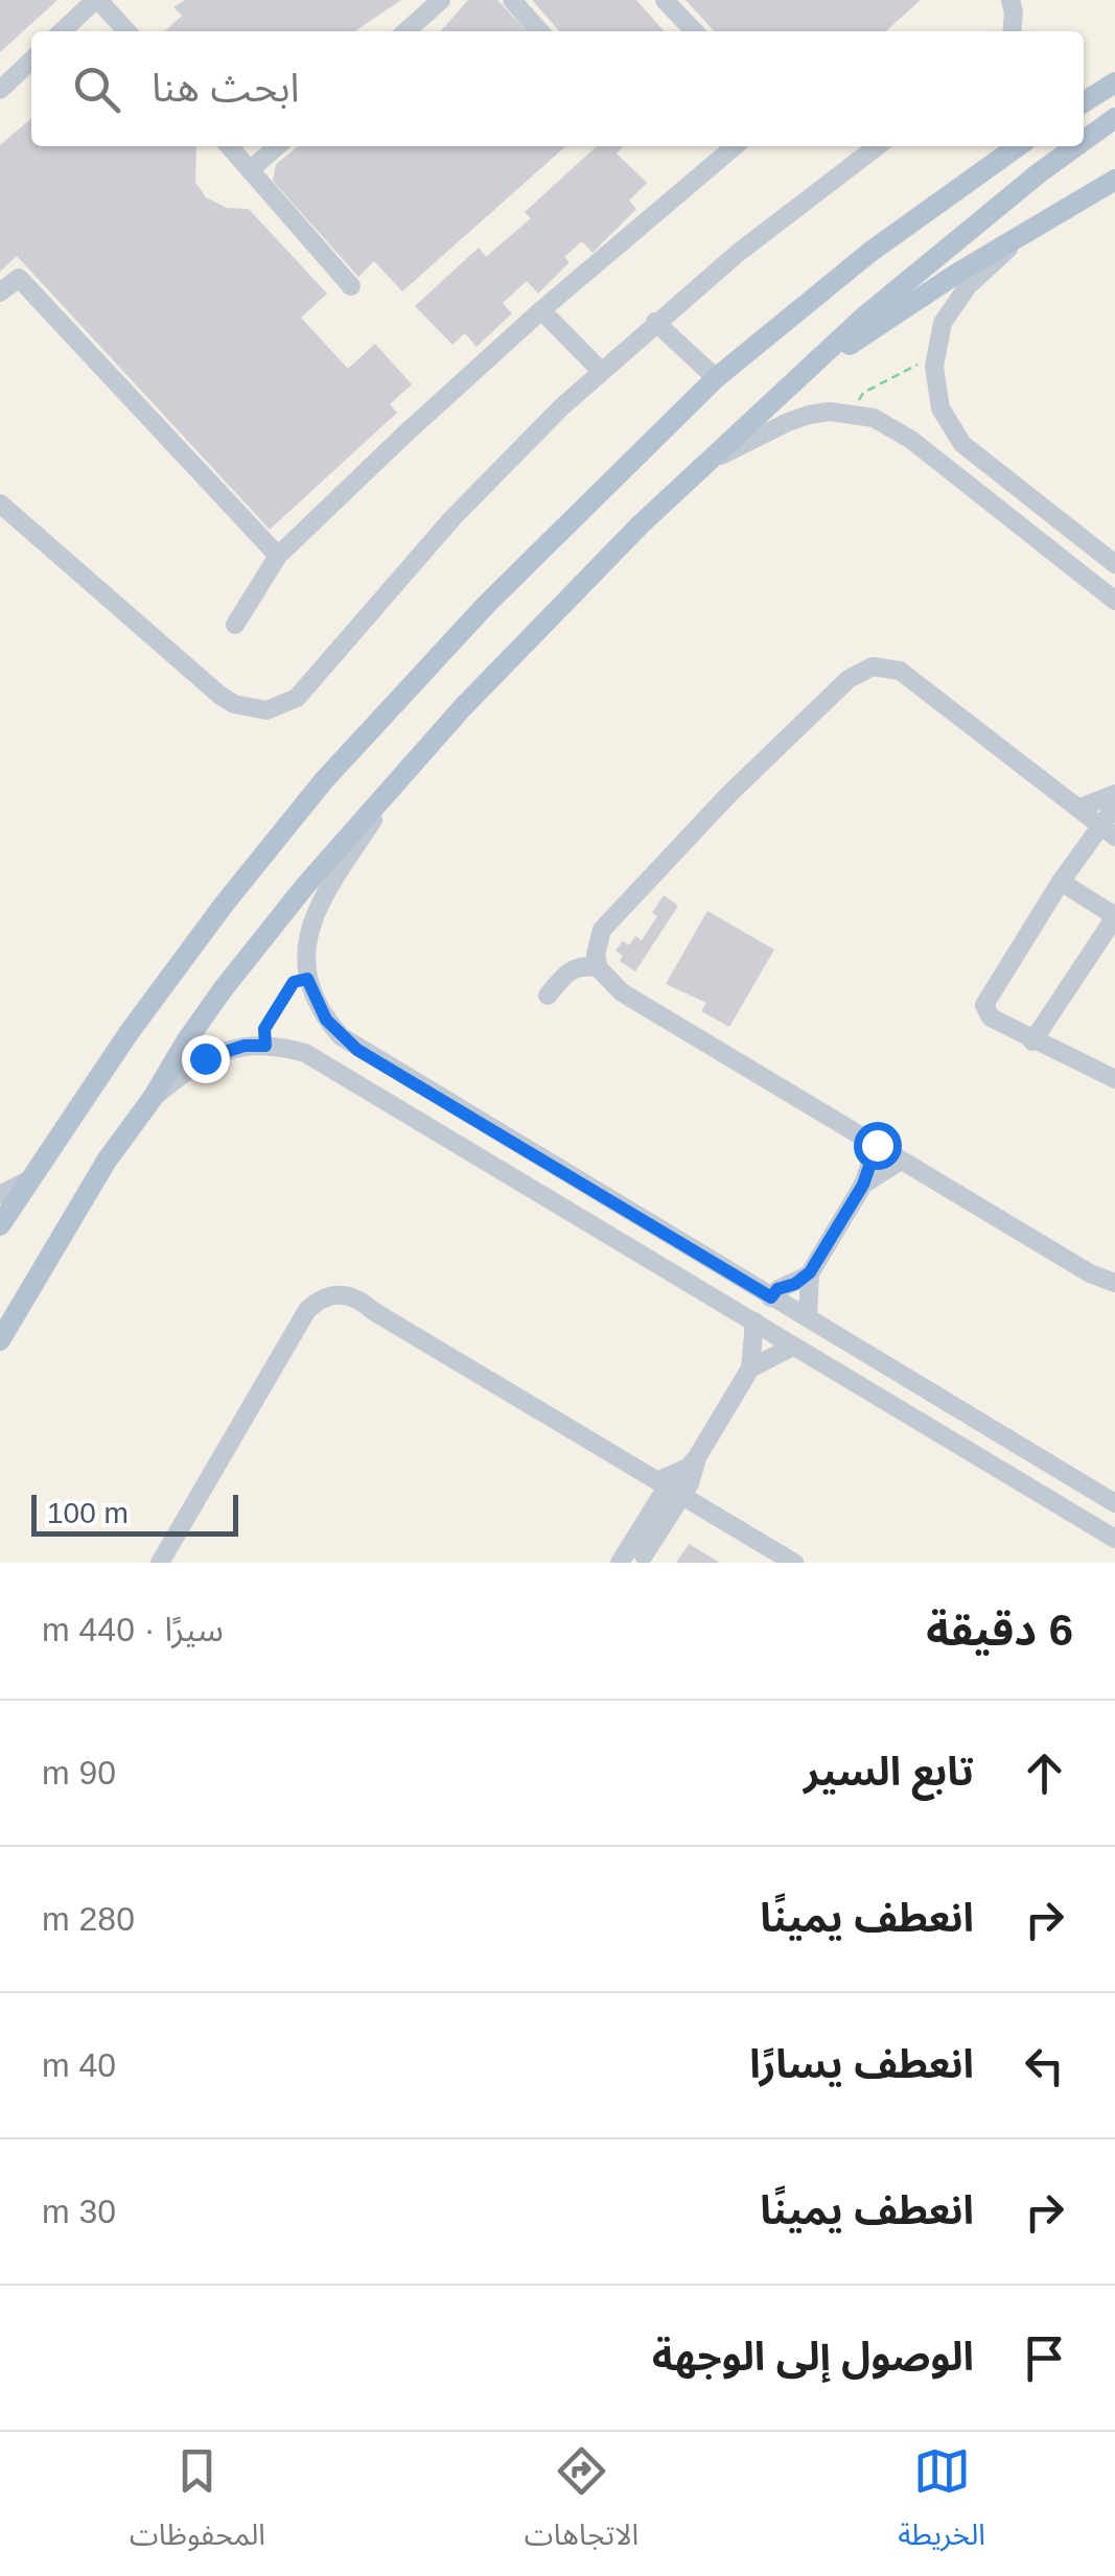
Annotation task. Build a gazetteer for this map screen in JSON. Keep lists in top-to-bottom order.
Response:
{
  "scale_bar": "100 m",
  "page": {
    "search": "ابحث هنا",
    "scale": "100 m",
    "heading": ["6 دقيقة", "سيرًا · 440 m"],
    "list": [
      ["تابع السير", "90 m"],
      ["انعطف يمينًا", "280 m"],
      ["انعطف يسارًا", "40 m"],
      ["انعطف يمينًا", "30 m"],
      "الوصول إلى الوجهة"
    ],
    "nav": ["الخريطة", "الاتجاهات", "المحفوظات"]
  }
}
